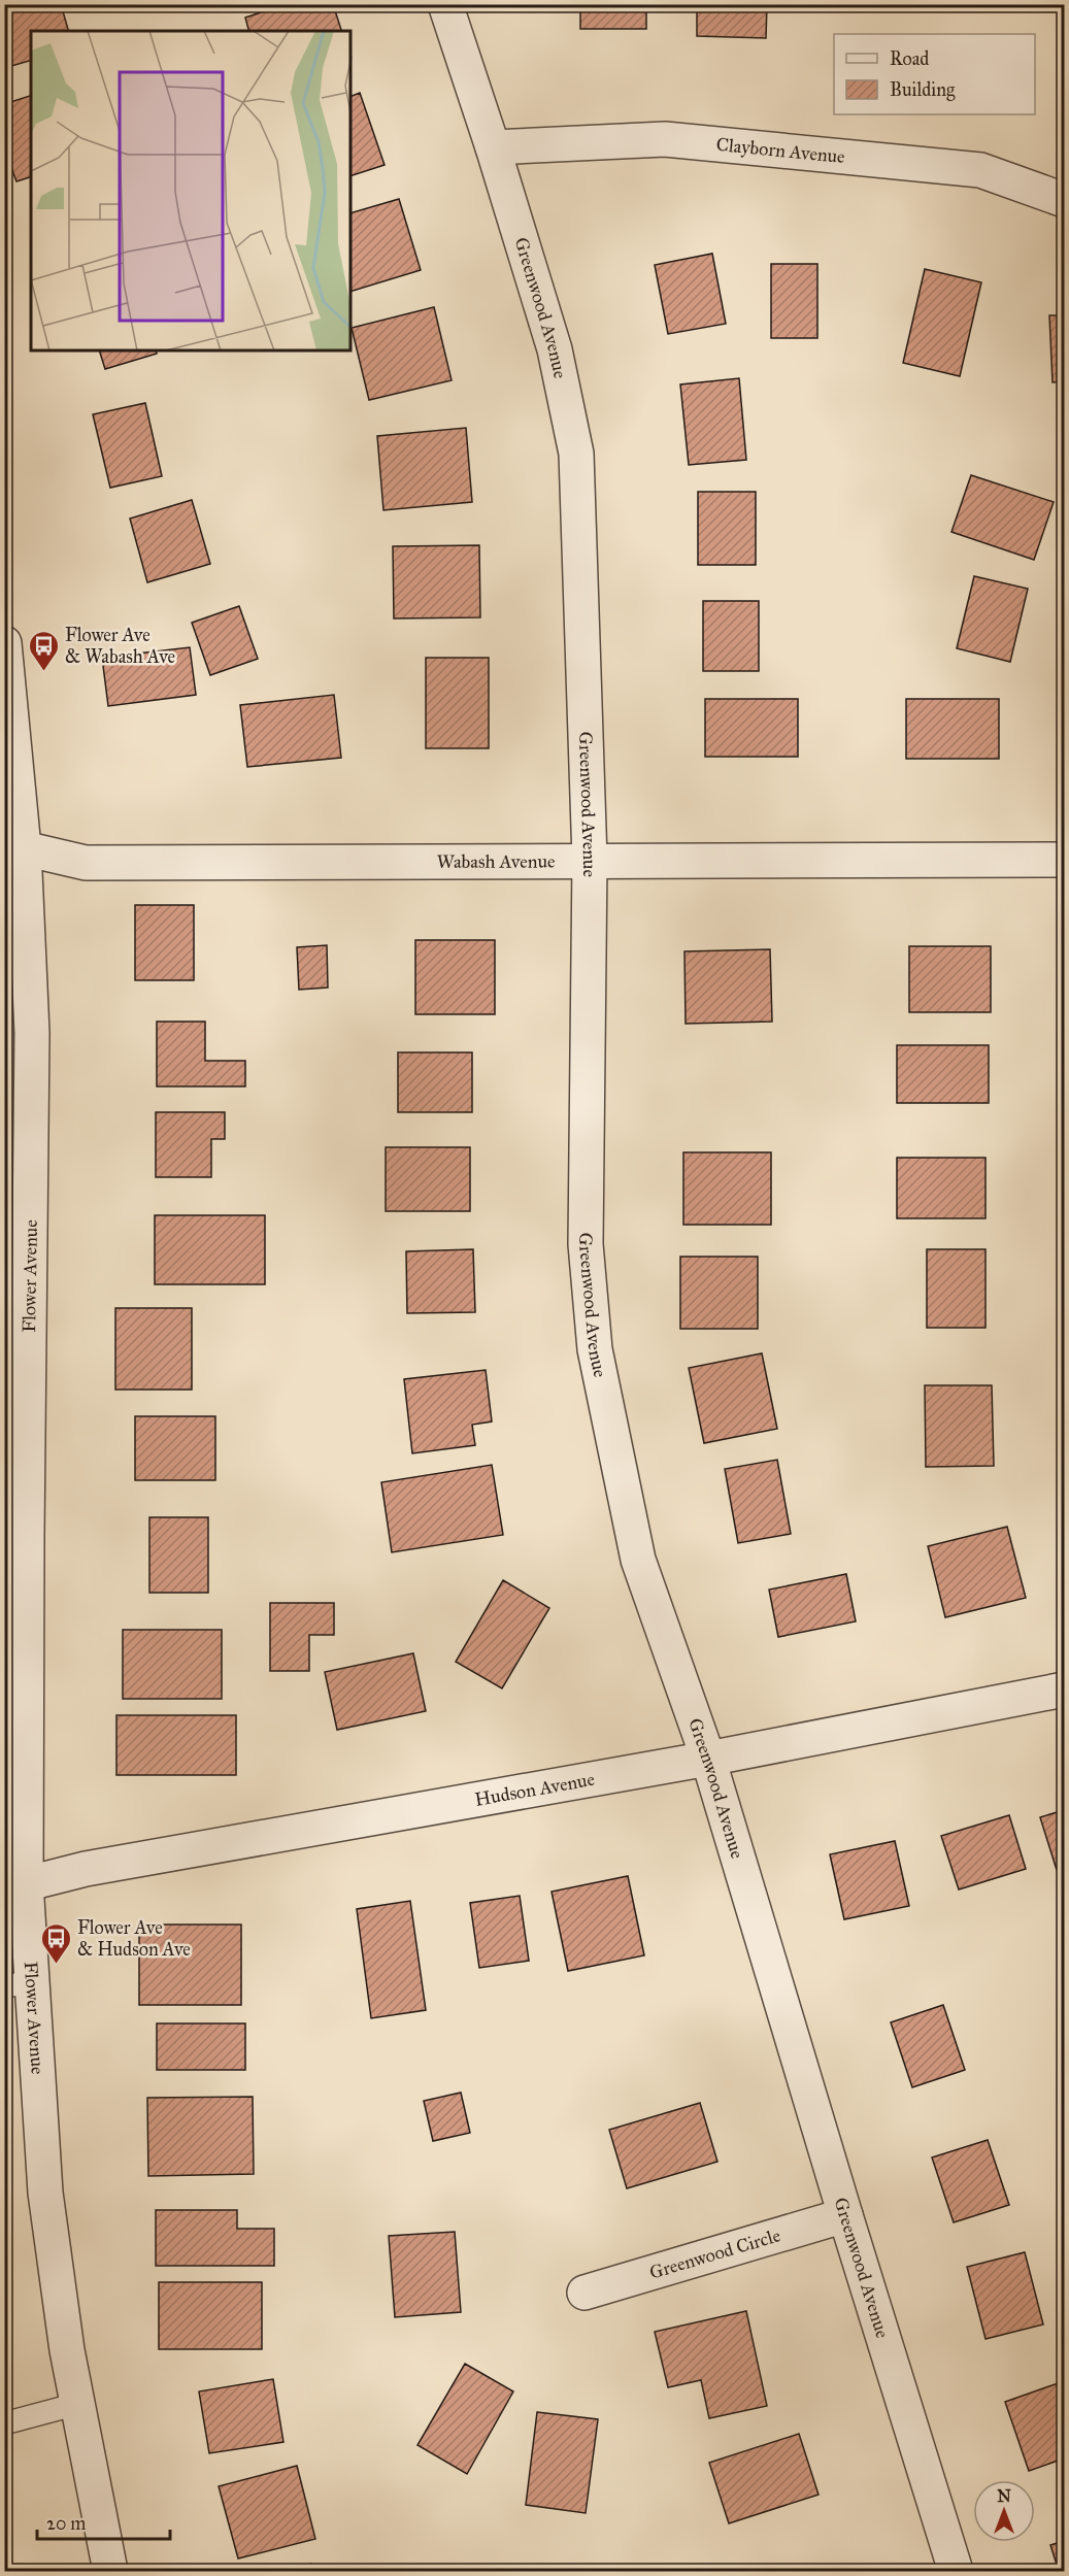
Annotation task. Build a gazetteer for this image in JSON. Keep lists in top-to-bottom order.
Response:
{
  "streets": {
    "street": [
      "Clayborn Avenue",
      "Greenwood Avenue",
      "Wabash Avenue",
      "Flower Avenue",
      "Hudson Avenue",
      "Greenwood Circle"
    ]
  },
  "crossings": [
    ["Clayborn Avenue", "Greenwood Avenue"],
    ["Greenwood Avenue", "Wabash Avenue"],
    ["Greenwood Avenue", "Hudson Avenue"],
    ["Greenwood Avenue", "Greenwood Circle"],
    ["Wabash Avenue", "Flower Avenue"],
    ["Flower Avenue", "Hudson Avenue"]
  ],
  "places": {
    "bus stop": ["Flower Ave & Wabash Ave", "Flower Ave & Hudson Ave"]
  },
  "legend": ["Road", "Building"],
  "scale_bar": "20 m",
  "north": "top"
}
